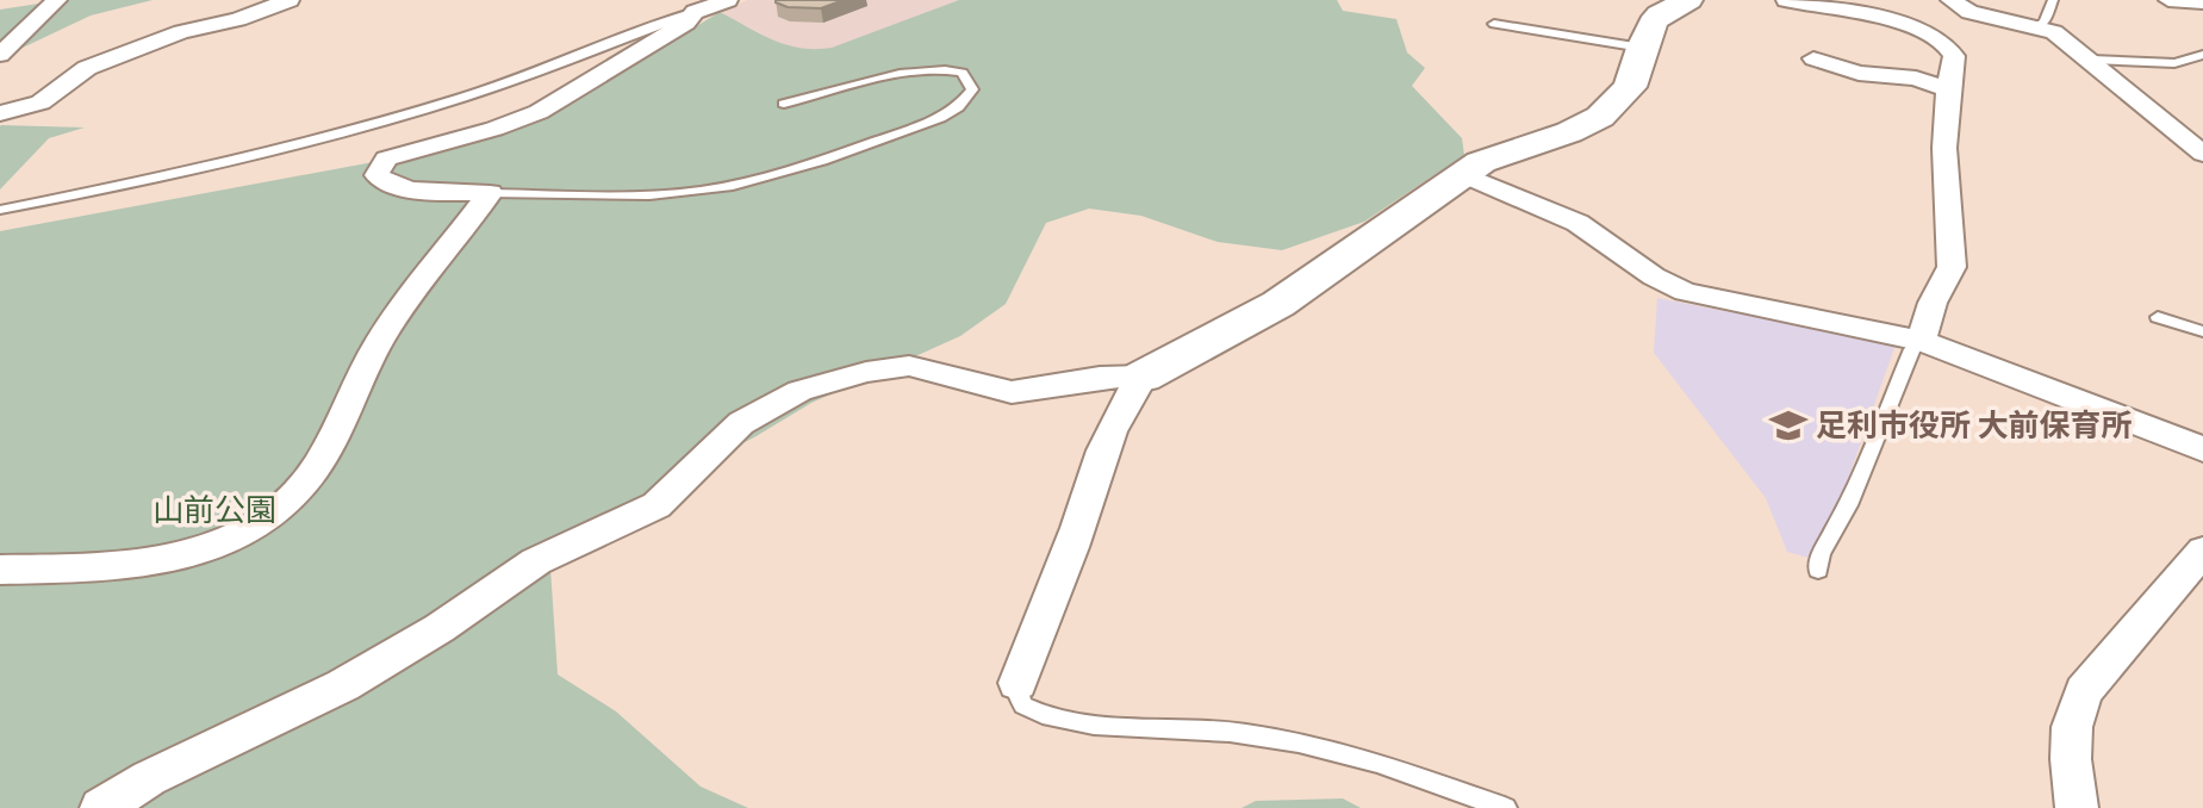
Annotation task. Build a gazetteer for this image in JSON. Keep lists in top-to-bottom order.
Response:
{
  "parks": ["山前公園"],
  "places": {
    "school or university": ["足利市役所 大前保育所"]
  }
}
